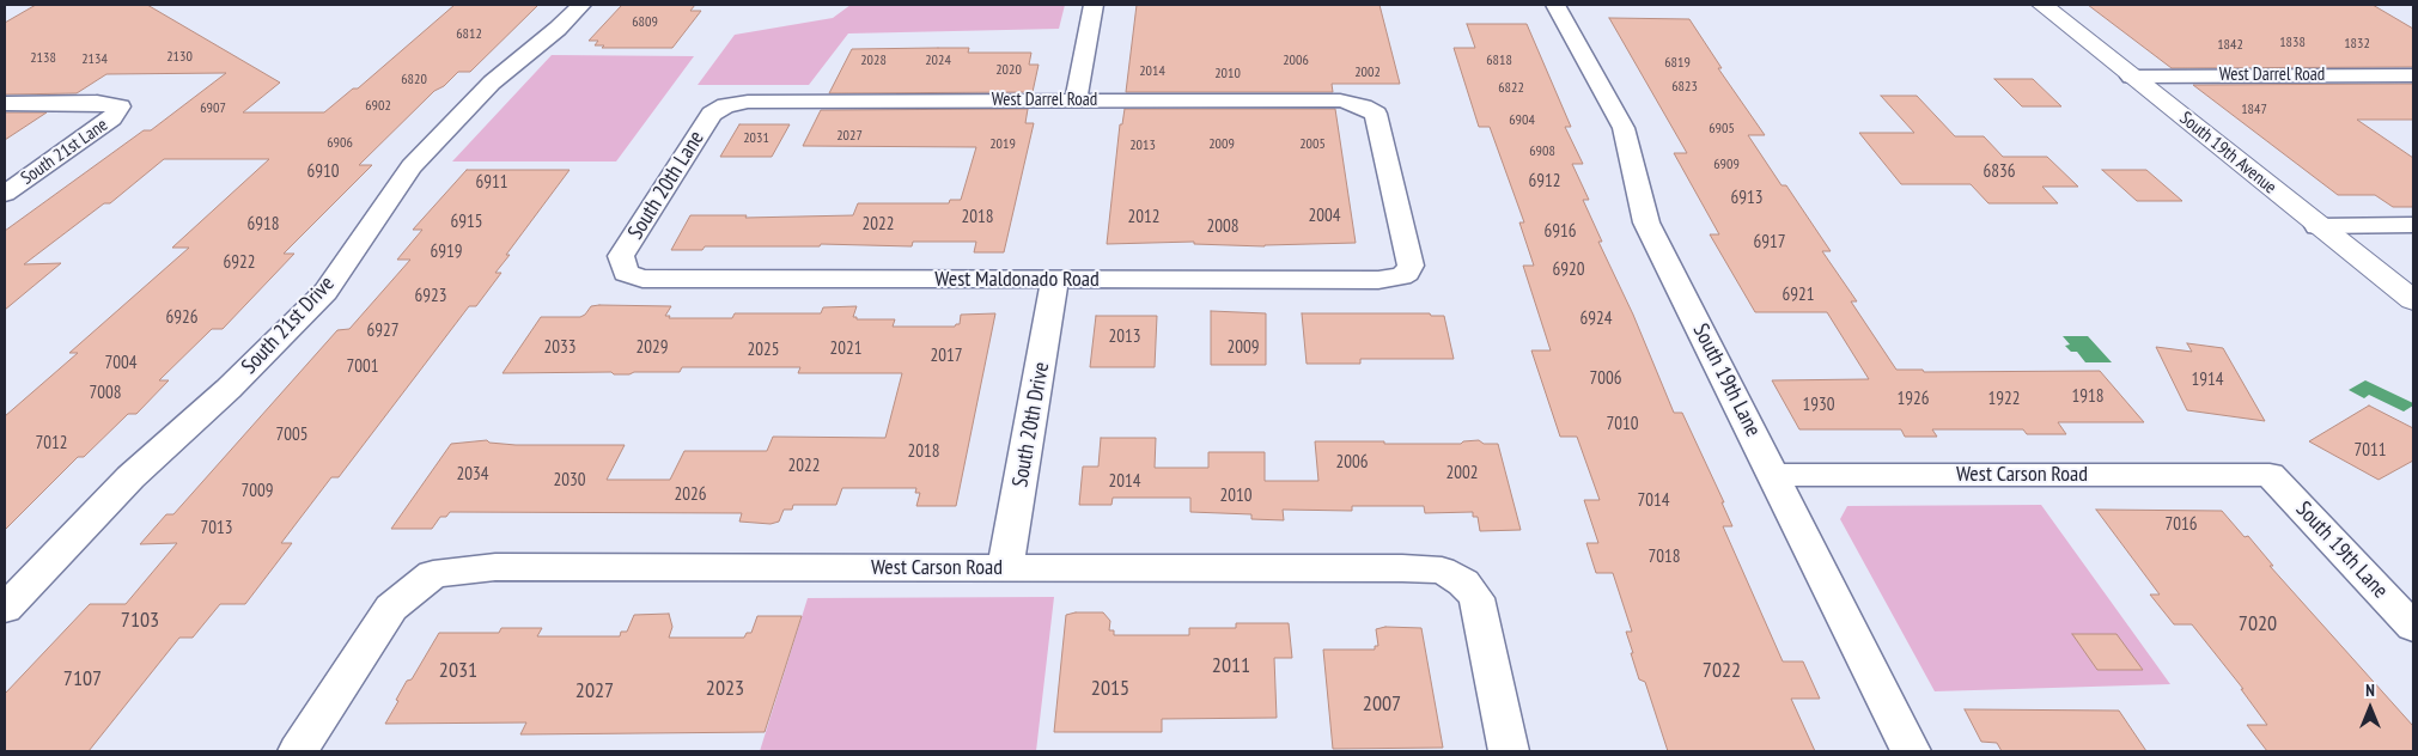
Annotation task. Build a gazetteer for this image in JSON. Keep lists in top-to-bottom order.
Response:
{
  "streets": {
    "main road": ["South 19th Avenue"],
    "street": [
      "West Darrel Road",
      "South 21st Lane",
      "South 20th Lane",
      "West Maldonado Road",
      "South 21st Drive",
      "South 19th Lane",
      "South 20th Drive",
      "West Carson Road"
    ]
  },
  "crossings": [
    ["West Darrel Road", "South 19th Avenue"],
    ["West Darrel Road", "South 20th Lane"],
    ["West Darrel Road", "West Maldonado Road"],
    ["South 20th Lane", "West Maldonado Road"],
    ["West Maldonado Road", "South 20th Drive"],
    ["South 19th Lane", "West Carson Road"],
    ["South 20th Drive", "West Carson Road"]
  ],
  "house_numbers": [
    "6809",
    "6812",
    "1838",
    "1832",
    "1842",
    "2130",
    "2138",
    "2134",
    "2028",
    "2024",
    "2006",
    "6818",
    "6819",
    "2020",
    "2014",
    "2002",
    "2010",
    "6820",
    "6823",
    "6822",
    "6902",
    "6907",
    "1847",
    "6904",
    "6905",
    "2027",
    "2031",
    "6906",
    "2019",
    "2009",
    "2005",
    "2013",
    "6908",
    "6909",
    "6910",
    "6836",
    "6912",
    "6911",
    "6913",
    "2004",
    "2018",
    "2012",
    "6915",
    "6918",
    "2022",
    "2008",
    "6916",
    "6917",
    "6919",
    "6922",
    "6920",
    "6921",
    "6923",
    "6926",
    "6924",
    "6927",
    "2013",
    "2033",
    "2029",
    "2009",
    "2021",
    "2025",
    "2017",
    "7004",
    "7001",
    "7006",
    "1914",
    "7008",
    "1918",
    "1926",
    "1922",
    "1930",
    "7010",
    "7005",
    "7012",
    "7011",
    "2018",
    "2006",
    "2022",
    "2002",
    "2034",
    "2030",
    "2014",
    "7009",
    "2026",
    "2010",
    "7014",
    "7016",
    "7013",
    "7018",
    "7103",
    "7020",
    "2011",
    "2031",
    "7022",
    "7107",
    "2023",
    "2015",
    "2027",
    "2007"
  ],
  "north": "top"
}
